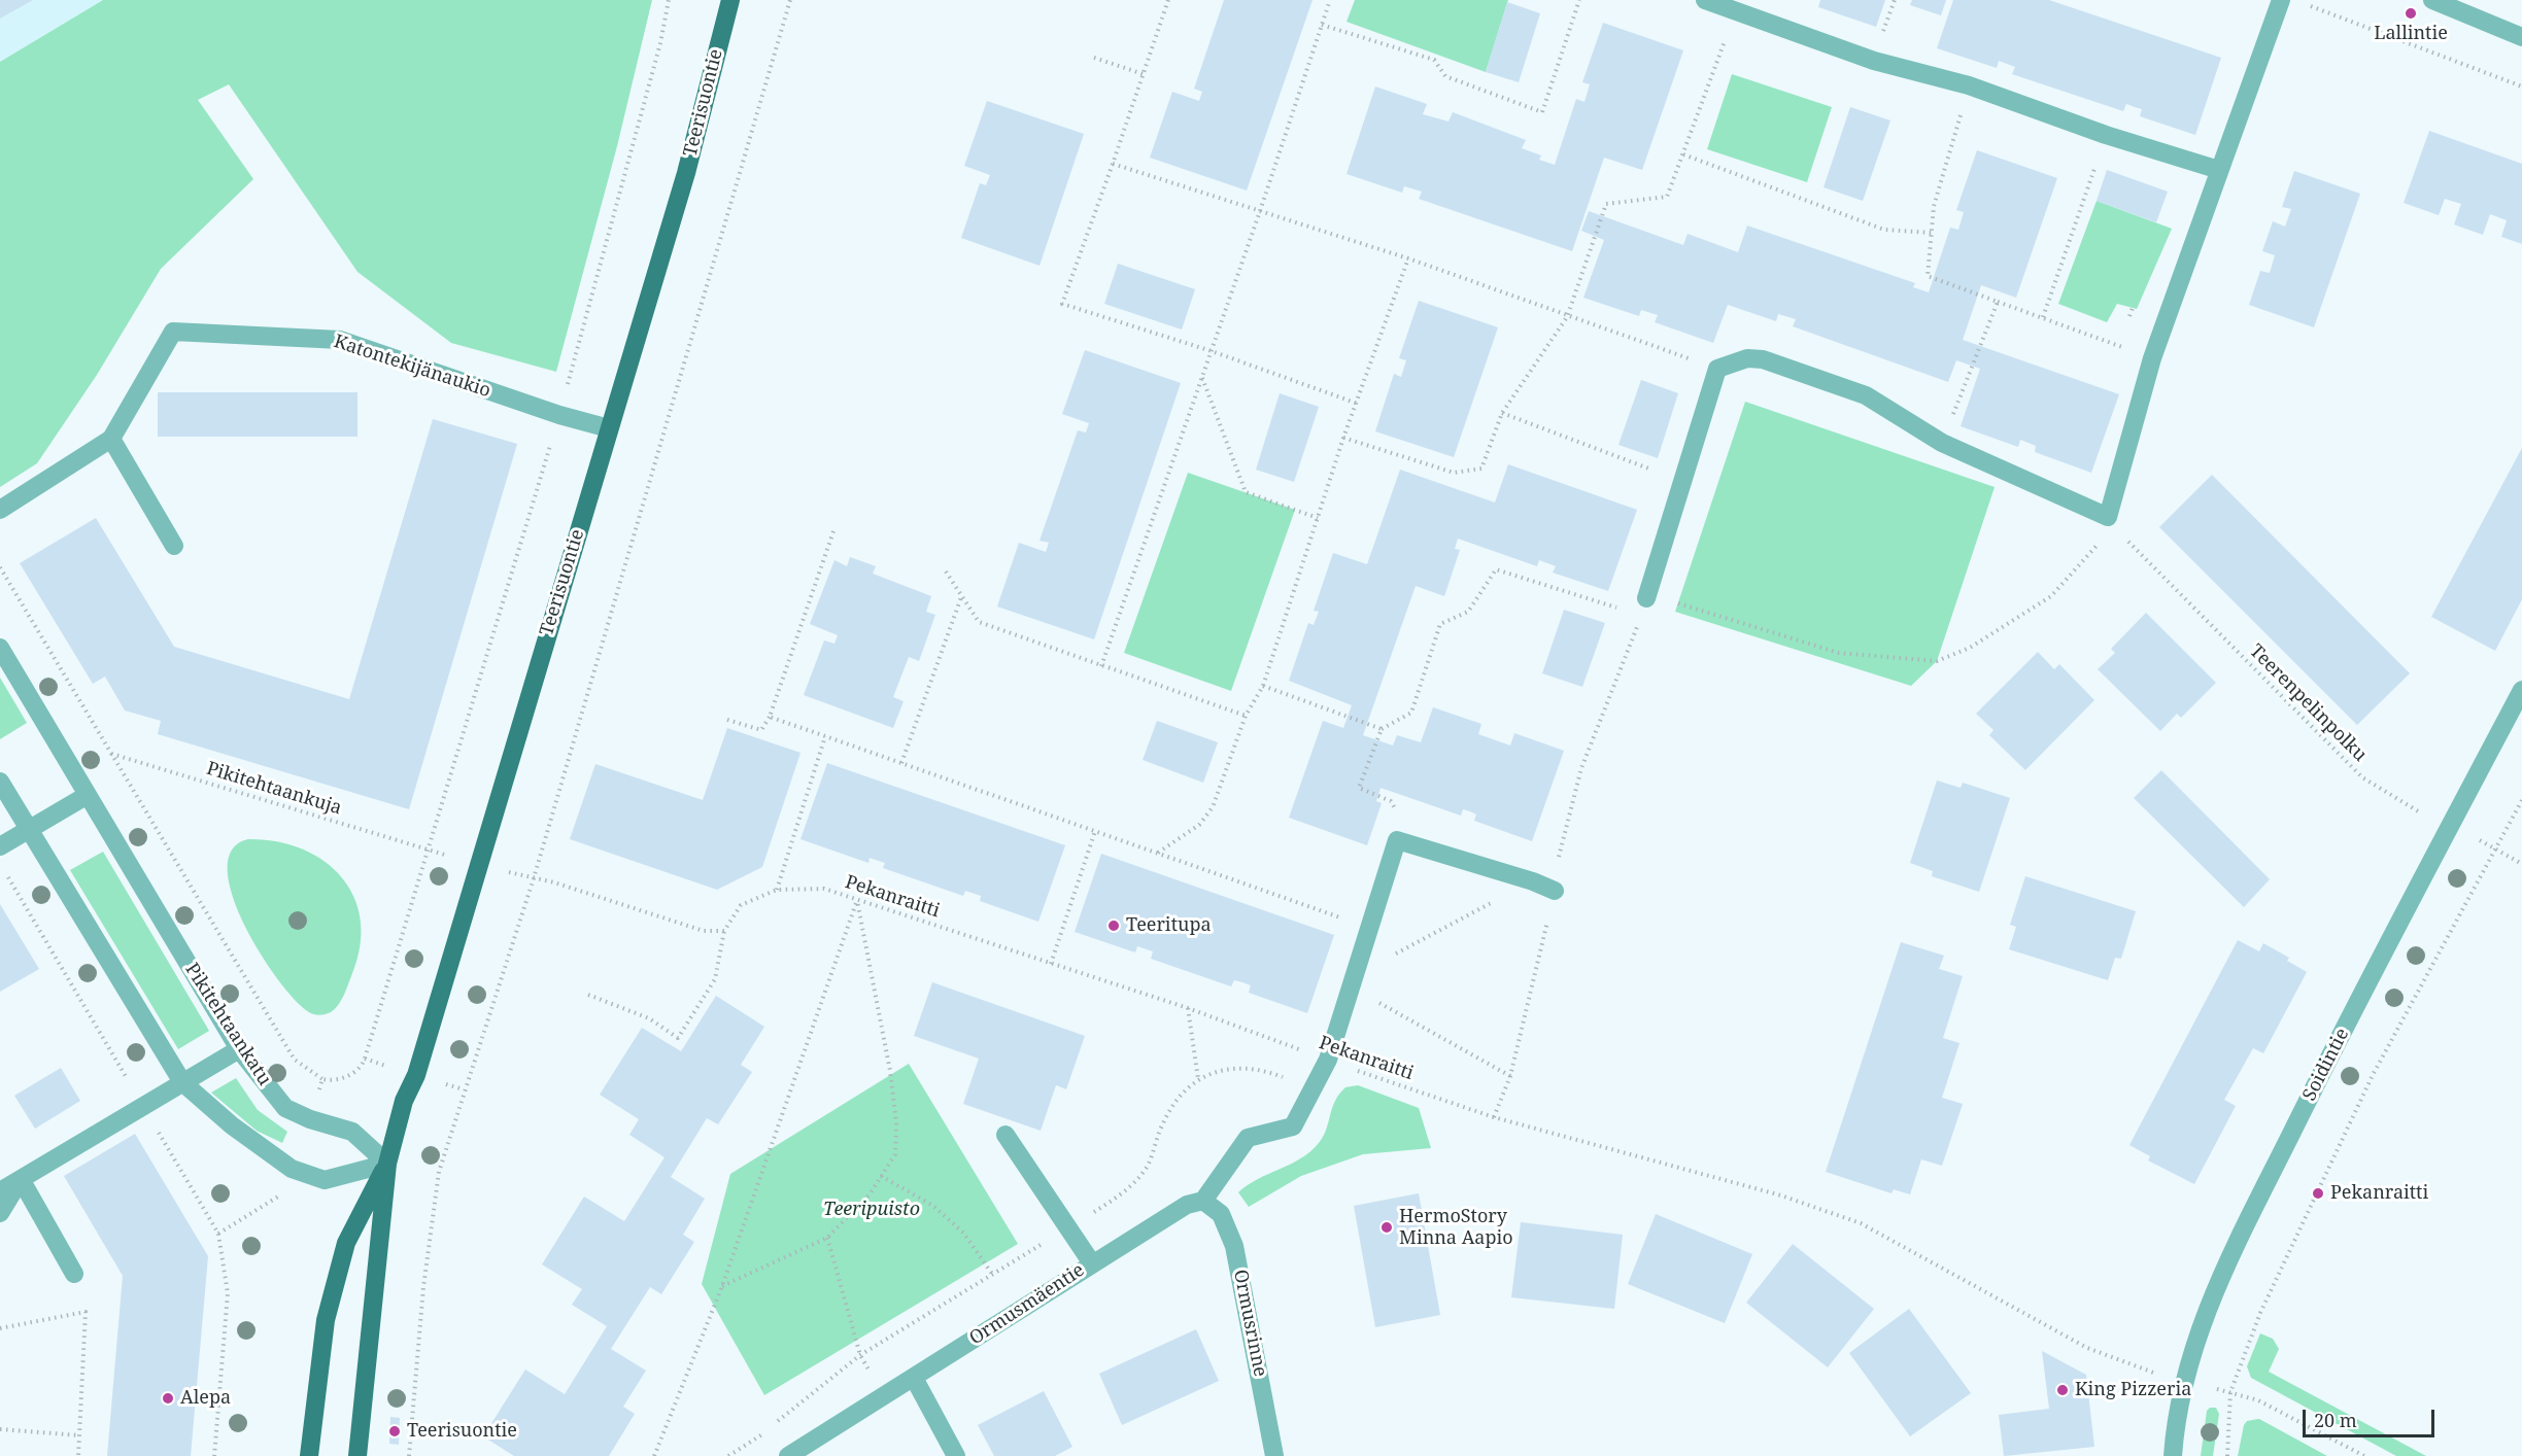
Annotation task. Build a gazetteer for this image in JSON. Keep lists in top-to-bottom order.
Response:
{
  "streets": {
    "main road": ["Teerisuontie"],
    "street": [
      "Katontekijänaukio",
      "Pikitehtaankatu",
      "Soidintie",
      "Ormusmäentie",
      "Ormusrinne"
    ],
    "path": ["Teerenpelinpolku", "Pikitehtaankuja", "Pekanraitti"]
  },
  "crossings": [
    ["Teerisuontie", "Katontekijänaukio"],
    ["Teerisuontie", "Pikitehtaankatu"],
    ["Teerenpelinpolku", "Soidintie"],
    ["Pekanraitti", "Soidintie"],
    ["Ormusmäentie", "Ormusrinne"]
  ],
  "parks": ["Teeripuisto"],
  "places": [
    "Lallintie",
    "Teeritupa",
    "Pekanraitti",
    "HermoStory Minna Aapio",
    "King Pizzeria",
    "Alepa",
    "Teerisuontie"
  ],
  "scale_bar": "20 m"
}
